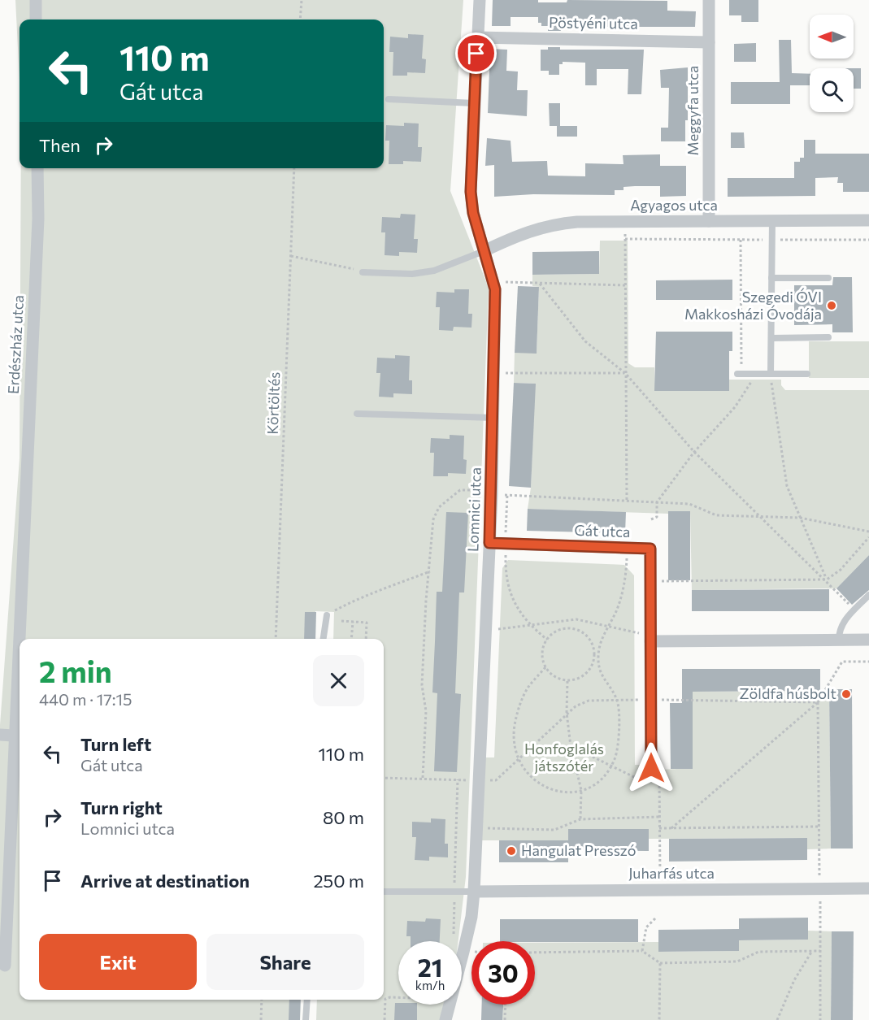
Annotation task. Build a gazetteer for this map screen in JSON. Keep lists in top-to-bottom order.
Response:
{
  "streets": {
    "street": [
      "Pöstyéni utca",
      "Meggyfa utca",
      "Agyagos utca",
      "Erdészház utca",
      "Lomnici utca",
      "Gát utca",
      "Juharfás utca"
    ],
    "path": ["Körtöltés"]
  },
  "crossings": [
    ["Pöstyéni utca", "Meggyfa utca"],
    ["Pöstyéni utca", "Lomnici utca"],
    ["Meggyfa utca", "Agyagos utca"],
    ["Agyagos utca", "Lomnici utca"],
    ["Lomnici utca", "Gát utca"],
    ["Lomnici utca", "Juharfás utca"]
  ],
  "parks": ["Honfoglalás játszótér"],
  "places": ["Szegedi ÓVI Makkosházi Óvodája", "Zöldfa húsbolt", "Hangulat Presszó"],
  "north": "left",
  "page": {
    "turn": ["110 m", "Gát utca"],
    "then": "Then",
    "heading": ["2 min", "440 m · 17:15"],
    "list": [
      {
        "name": "Turn left",
        "note": "Gát utca",
        "value": "110 m"
      },
      {
        "name": "Turn right",
        "note": "Lomnici utca",
        "value": "80 m"
      },
      {
        "name": "Arrive at destination",
        "value": "250 m"
      }
    ],
    "buttons": ["Exit", "Share"],
    "speed": "21 km/h",
    "limit": "30"
  }
}
